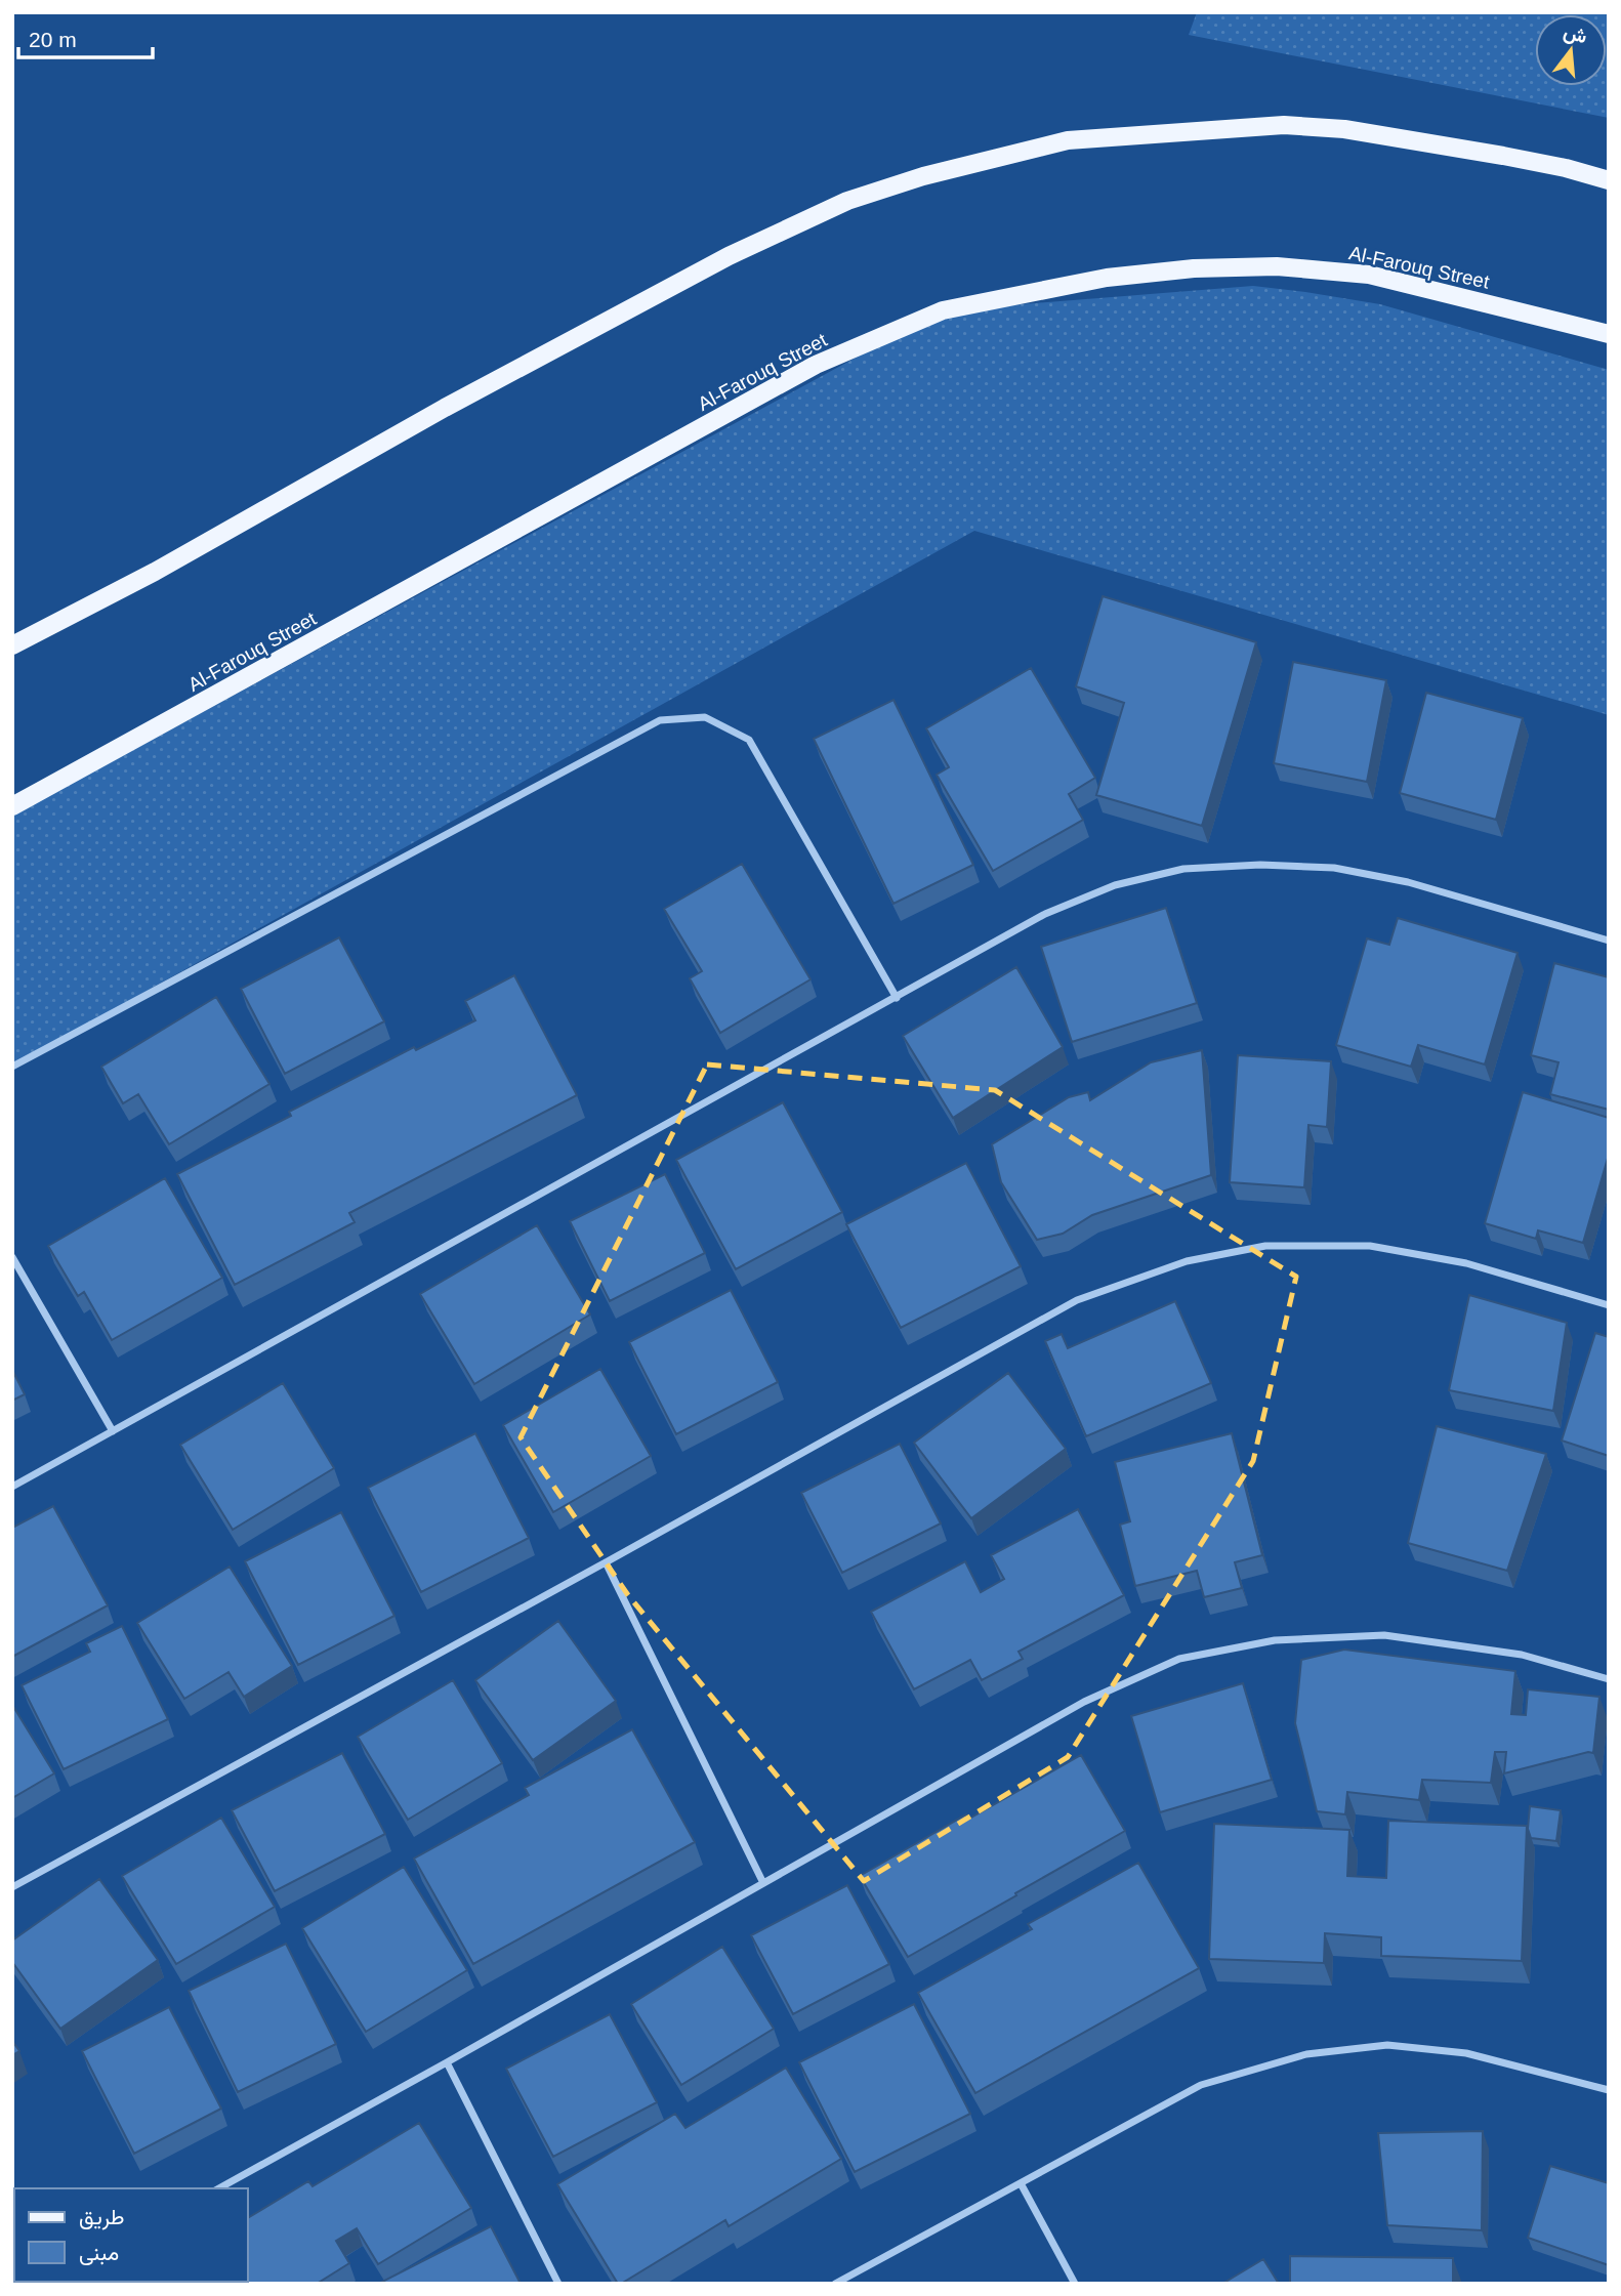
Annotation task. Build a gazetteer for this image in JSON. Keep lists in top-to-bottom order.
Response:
{
  "streets": {
    "main road": ["Al-Farouq Street"]
  },
  "legend": ["طريق", "مبنى"],
  "scale_bar": "20 m",
  "north": "top"
}
